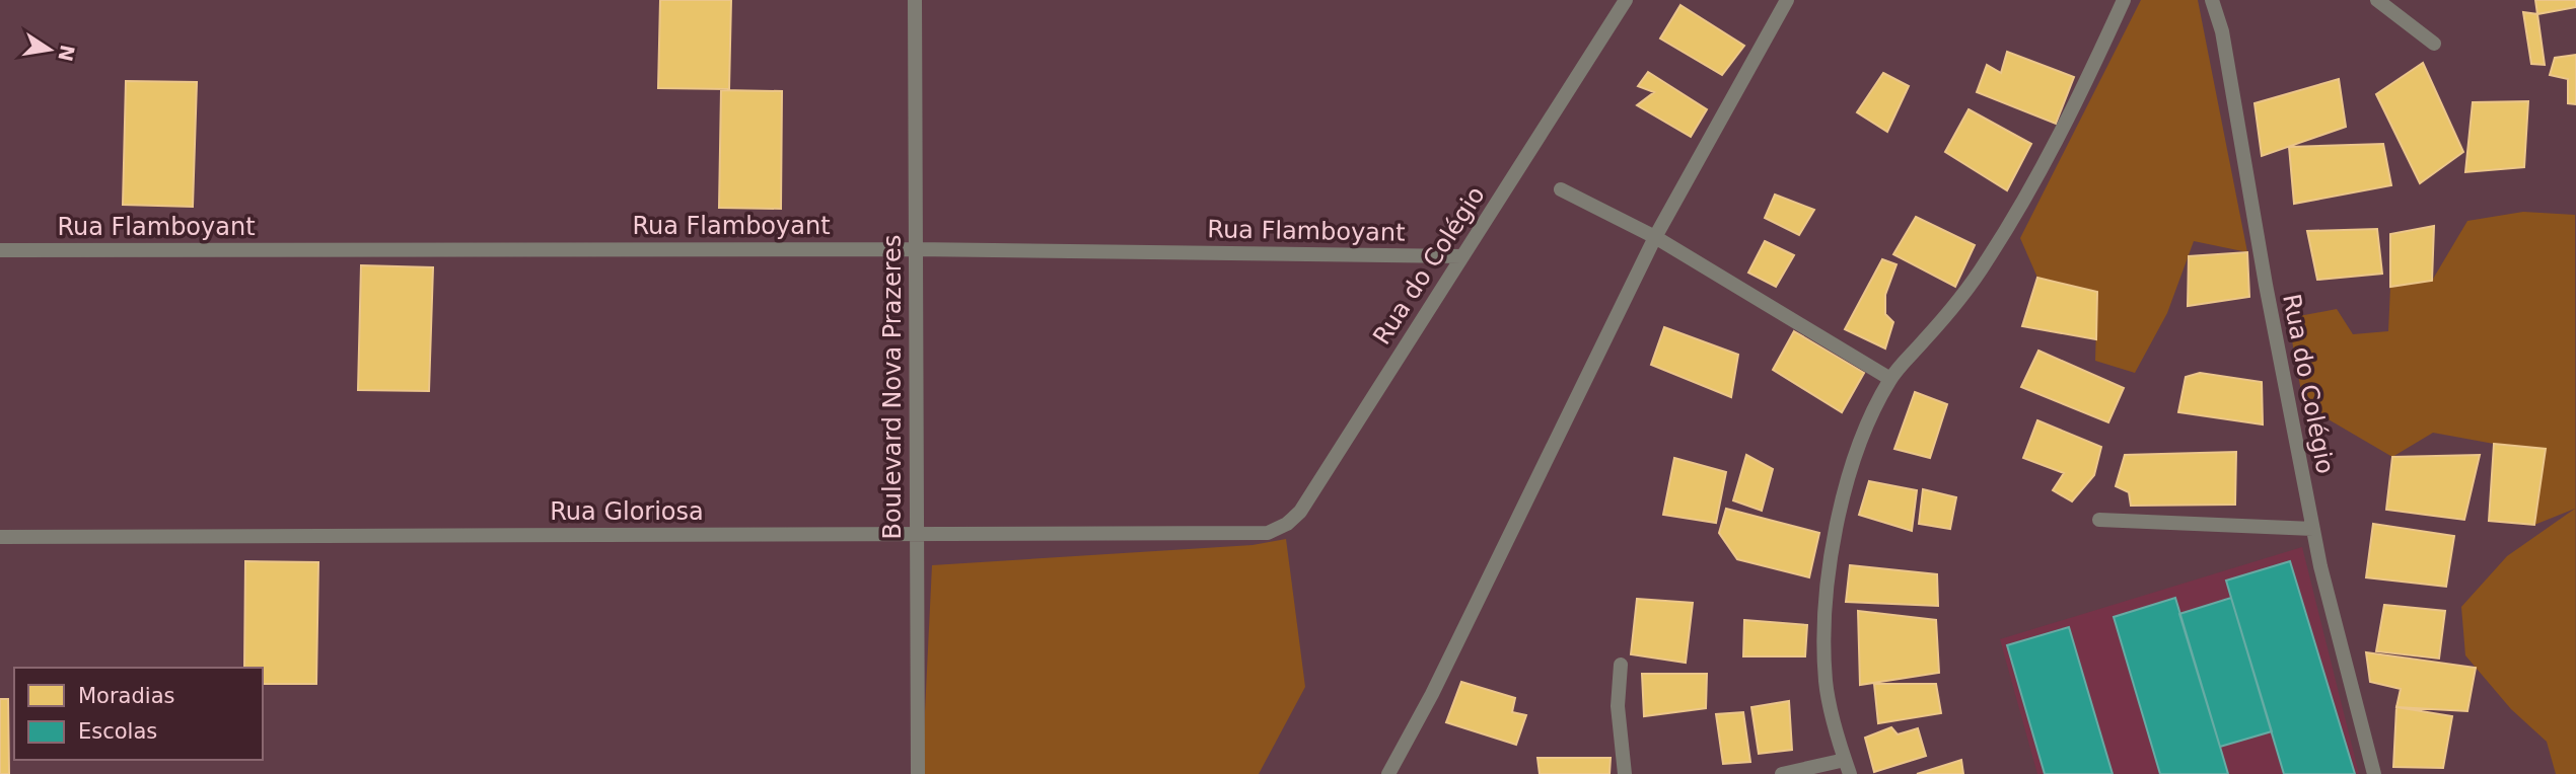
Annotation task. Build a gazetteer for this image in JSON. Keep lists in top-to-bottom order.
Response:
{
  "streets": {
    "street": [
      "Rua Flamboyant",
      "Rua do Colégio",
      "Boulevard Nova Prazeres",
      "Rua Gloriosa"
    ]
  },
  "crossings": [
    ["Rua Flamboyant", "Rua do Colégio"],
    ["Rua Flamboyant", "Boulevard Nova Prazeres"],
    ["Rua do Colégio", "Rua Gloriosa"],
    ["Boulevard Nova Prazeres", "Rua Gloriosa"]
  ],
  "legend": ["Moradias", "Escolas"],
  "north": "right"
}
